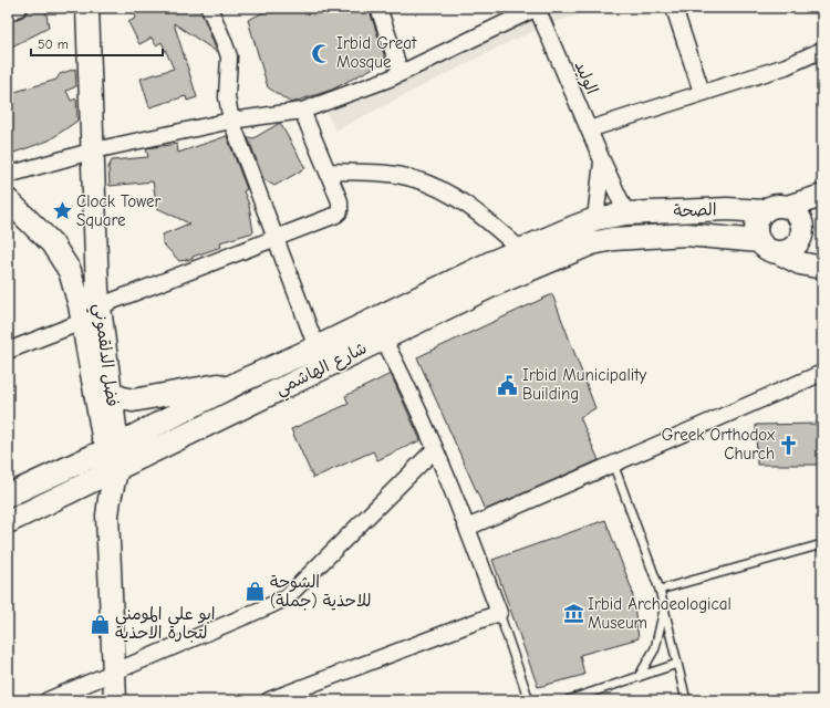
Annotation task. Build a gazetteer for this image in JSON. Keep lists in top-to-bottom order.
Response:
{
  "streets": {
    "main road": ["الصحة", "فضل الدلقموني", "شارع الهاشمي"],
    "street": ["الوليد"]
  },
  "crossings": [
    ["الوليد", "الصحة"],
    ["الوليد", "شارع الهاشمي"],
    ["الصحة", "شارع الهاشمي"],
    ["فضل الدلقموني", "شارع الهاشمي"]
  ],
  "places": {
    "mosque": ["Irbid Great Mosque"],
    "place": ["Clock Tower Square"],
    "public building": ["Irbid Municipality Building"],
    "church": ["Greek Orthodox Church"],
    "shop": ["الشوحة للاحذية (جملة)", "ابو علي المومني لتجارة الاحذية"],
    "museum": ["Irbid Archaeological Museum"]
  },
  "scale_bar": "50 m"
}
